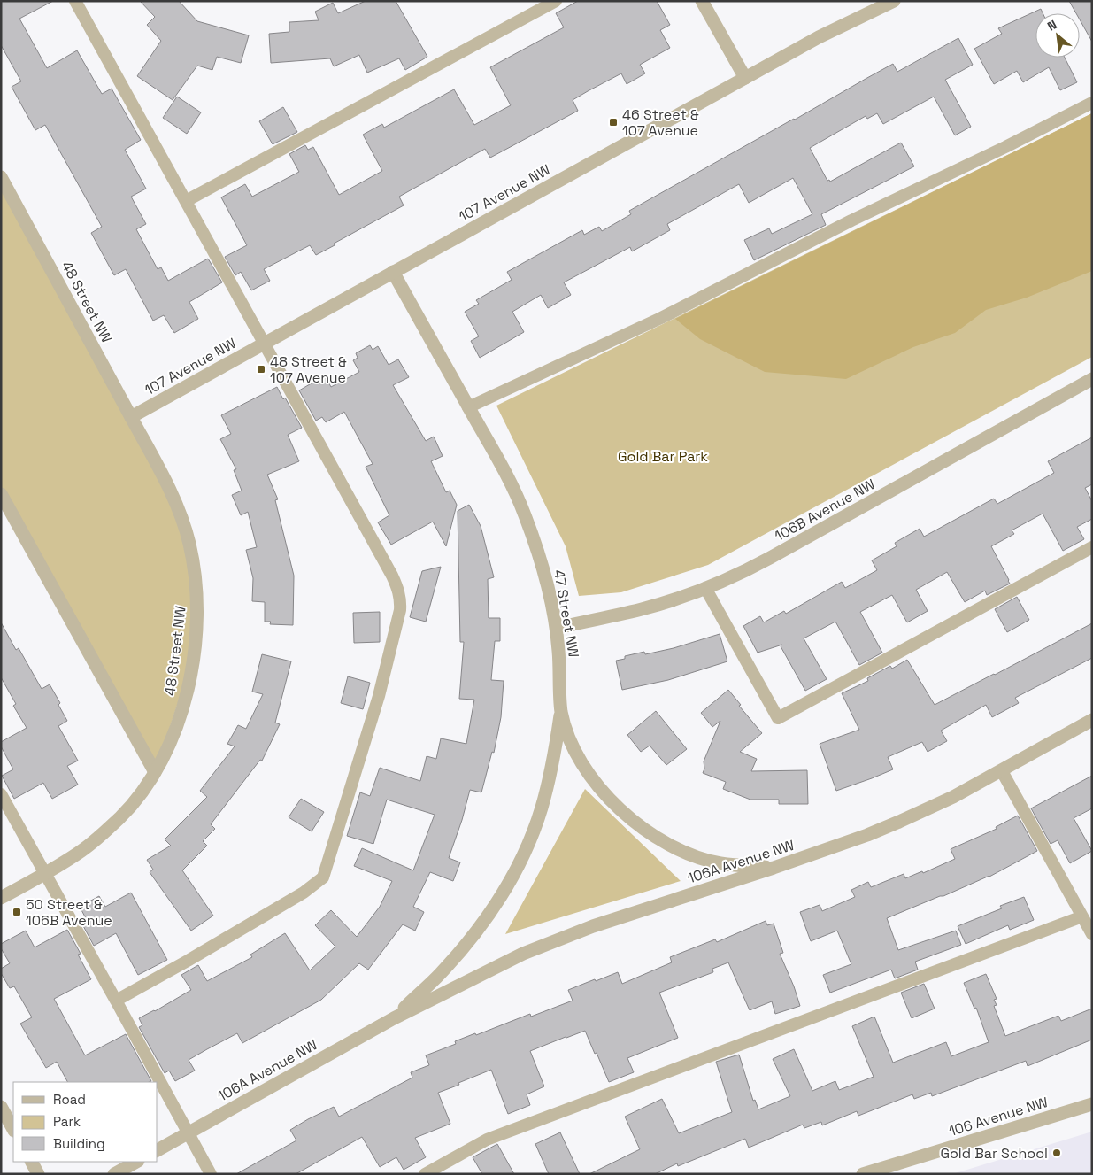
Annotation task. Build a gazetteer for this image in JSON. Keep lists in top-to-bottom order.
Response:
{
  "streets": {
    "street": [
      "107 Avenue NW",
      "48 Street NW",
      "106B Avenue NW",
      "47 Street NW",
      "106A Avenue NW",
      "106 Avenue NW"
    ]
  },
  "crossings": [
    ["107 Avenue NW", "48 Street NW"],
    ["107 Avenue NW", "47 Street NW"],
    ["106B Avenue NW", "47 Street NW"],
    ["47 Street NW", "106A Avenue NW"]
  ],
  "parks": ["Gold Bar Park"],
  "places": {
    "transit": ["46 Street & 107 Avenue", "48 Street & 107 Avenue", "50 Street & 106B Avenue"],
    "other": ["Gold Bar School"]
  },
  "legend": ["Road", "Park", "Building"],
  "north": "top left"
}
